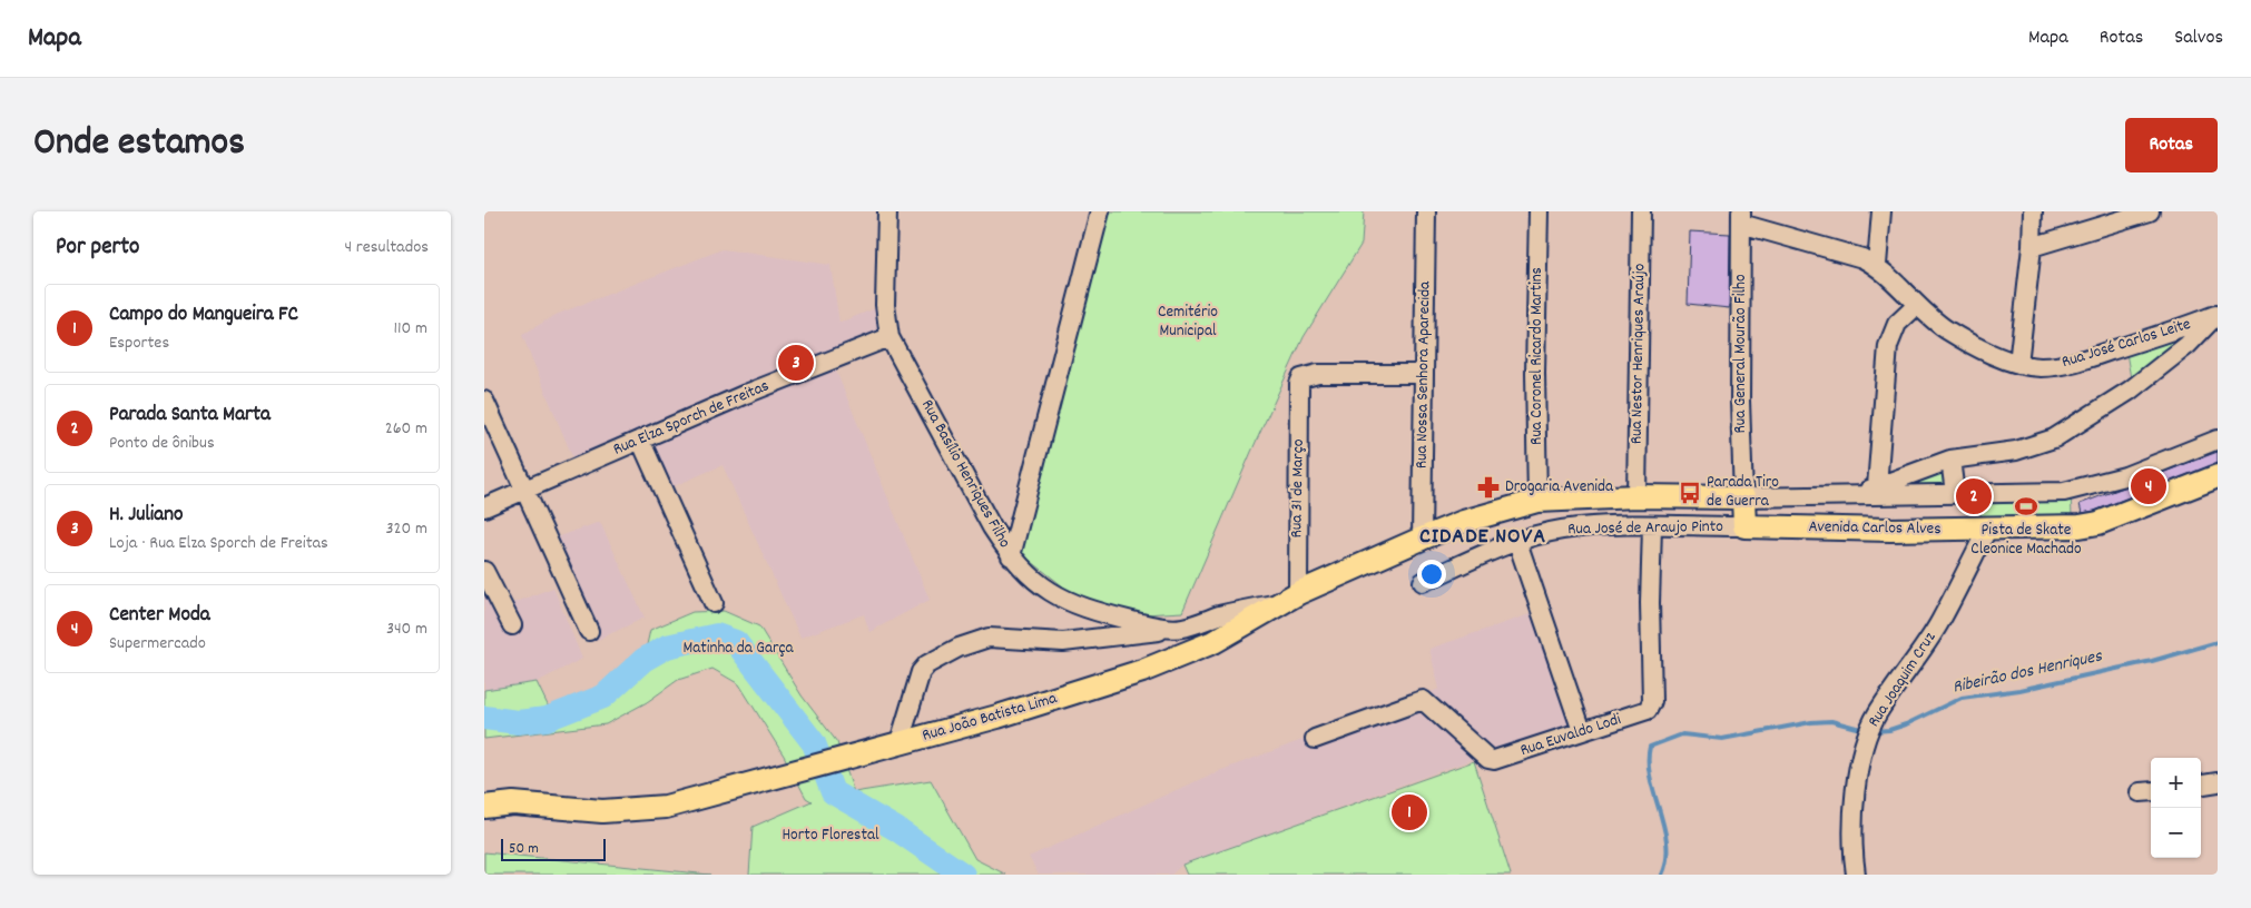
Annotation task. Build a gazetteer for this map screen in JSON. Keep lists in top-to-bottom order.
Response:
{
  "streets": {
    "main road": ["Rua José de Araujo Pinto", "Avenida Carlos Alves", "Rua João Batista Lima"],
    "street": [
      "Rua José Carlos Leite",
      "Rua Nestor Henriques Araújo",
      "Rua General Mourão Filho",
      "Rua Coronel Ricardo Martins",
      "Rua Nossa Senhora Aparecida",
      "Rua Elza Sporch de Freitas",
      "Rua Basílio Henriques Filho",
      "Rua 31 de Março",
      "Rua Joaquim Cruz",
      "Rua Euvaldo Lodi"
    ]
  },
  "crossings": [
    ["Rua José Carlos Leite", "Rua General Mourão Filho"],
    ["Rua Nestor Henriques Araújo", "Rua José de Araujo Pinto"],
    ["Rua General Mourão Filho", "Rua José de Araujo Pinto"],
    ["Rua General Mourão Filho", "Avenida Carlos Alves"],
    ["Rua Coronel Ricardo Martins", "Rua José de Araujo Pinto"],
    ["Rua Nossa Senhora Aparecida", "Rua 31 de Março"],
    ["Rua Nossa Senhora Aparecida", "Rua José de Araujo Pinto"],
    ["Rua Elza Sporch de Freitas", "Rua Basílio Henriques Filho"],
    ["Rua Basílio Henriques Filho", "Rua José de Araujo Pinto"],
    ["Rua 31 de Março", "Rua José de Araujo Pinto"],
    ["Rua José de Araujo Pinto", "Avenida Carlos Alves"],
    ["Rua José de Araujo Pinto", "Rua João Batista Lima"],
    ["Rua José de Araujo Pinto", "Rua Euvaldo Lodi"],
    ["Avenida Carlos Alves", "Rua Joaquim Cruz"]
  ],
  "districts": ["CIDADE NOVA"],
  "water": ["Ribeirão dos Henriques"],
  "parks": ["Cemitério Municipal", "Matinha da Garça", "Horto Florestal"],
  "places": {
    "pharmacy": ["Drogaria Avenida"],
    "bus stop": ["Parada Tiro de Guerra"],
    "sports": ["Pista de Skate Cleonice Machado"]
  },
  "scale_bar": "50 m",
  "page": {
    "header": "Mapa",
    "nav": ["Mapa", "Rotas", "Salvos"],
    "title": "Onde estamos",
    "buttons": "Rotas",
    "heading": ["Por perto", "4 resultados"],
    "list": [
      {
        "mark": "1",
        "name": "Campo do Mangueira FC",
        "note": "Esportes",
        "value": "110 m"
      },
      {
        "mark": "2",
        "name": "Parada Santa Marta",
        "note": "Ponto de ônibus",
        "value": "260 m"
      },
      {
        "mark": "3",
        "name": "H. Juliano",
        "note": "Loja · Rua Elza Sporch de Freitas",
        "value": "320 m"
      },
      {
        "mark": "4",
        "name": "Center Moda",
        "note": "Supermercado",
        "value": "340 m"
      }
    ],
    "pins": [
      "3",
      "4",
      "2",
      "1"
    ],
    "map_buttons": ["+", "−"],
    "scale": "50 m"
  }
}
